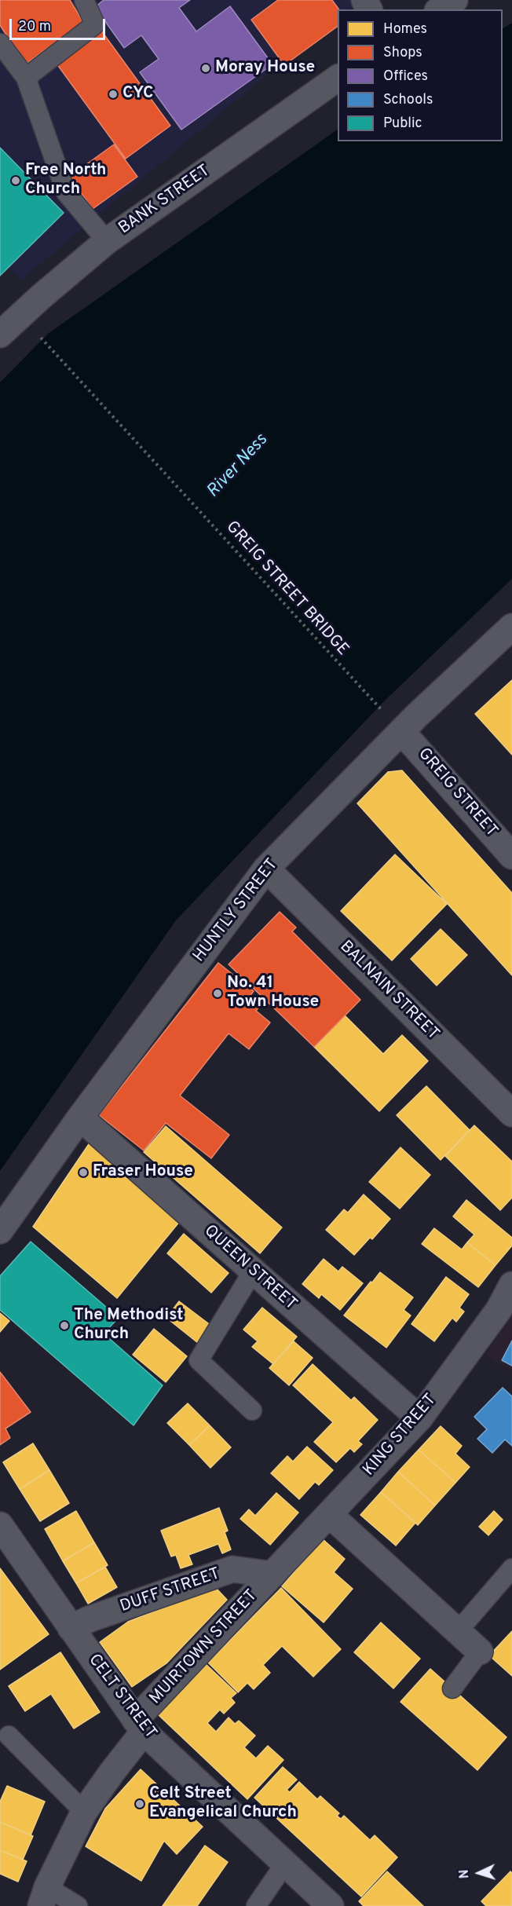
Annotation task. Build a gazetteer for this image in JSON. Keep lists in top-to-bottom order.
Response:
{
  "streets": {
    "street": [
      "BANK STREET",
      "GREIG STREET",
      "HUNTLY STREET",
      "BALNAIN STREET",
      "QUEEN STREET",
      "KING STREET",
      "DUFF STREET",
      "MUIRTOWN STREET",
      "CELT STREET"
    ],
    "path": ["GREIG STREET BRIDGE"]
  },
  "crossings": [
    ["GREIG STREET", "HUNTLY STREET"],
    ["HUNTLY STREET", "BALNAIN STREET"],
    ["HUNTLY STREET", "QUEEN STREET"],
    ["QUEEN STREET", "KING STREET"],
    ["KING STREET", "DUFF STREET"],
    ["KING STREET", "MUIRTOWN STREET"],
    ["DUFF STREET", "MUIRTOWN STREET"],
    ["DUFF STREET", "CELT STREET"],
    ["MUIRTOWN STREET", "CELT STREET"]
  ],
  "water": ["River Ness"],
  "places": [
    "Moray House",
    "CYC",
    "Free North Church",
    "No. 41 Town House",
    "Fraser House",
    "The Methodist Church",
    "Celt Street Evangelical Church"
  ],
  "legend": [
    "Homes",
    "Shops",
    "Offices",
    "Schools",
    "Public"
  ],
  "scale_bar": "20 m",
  "north": "left"
}
